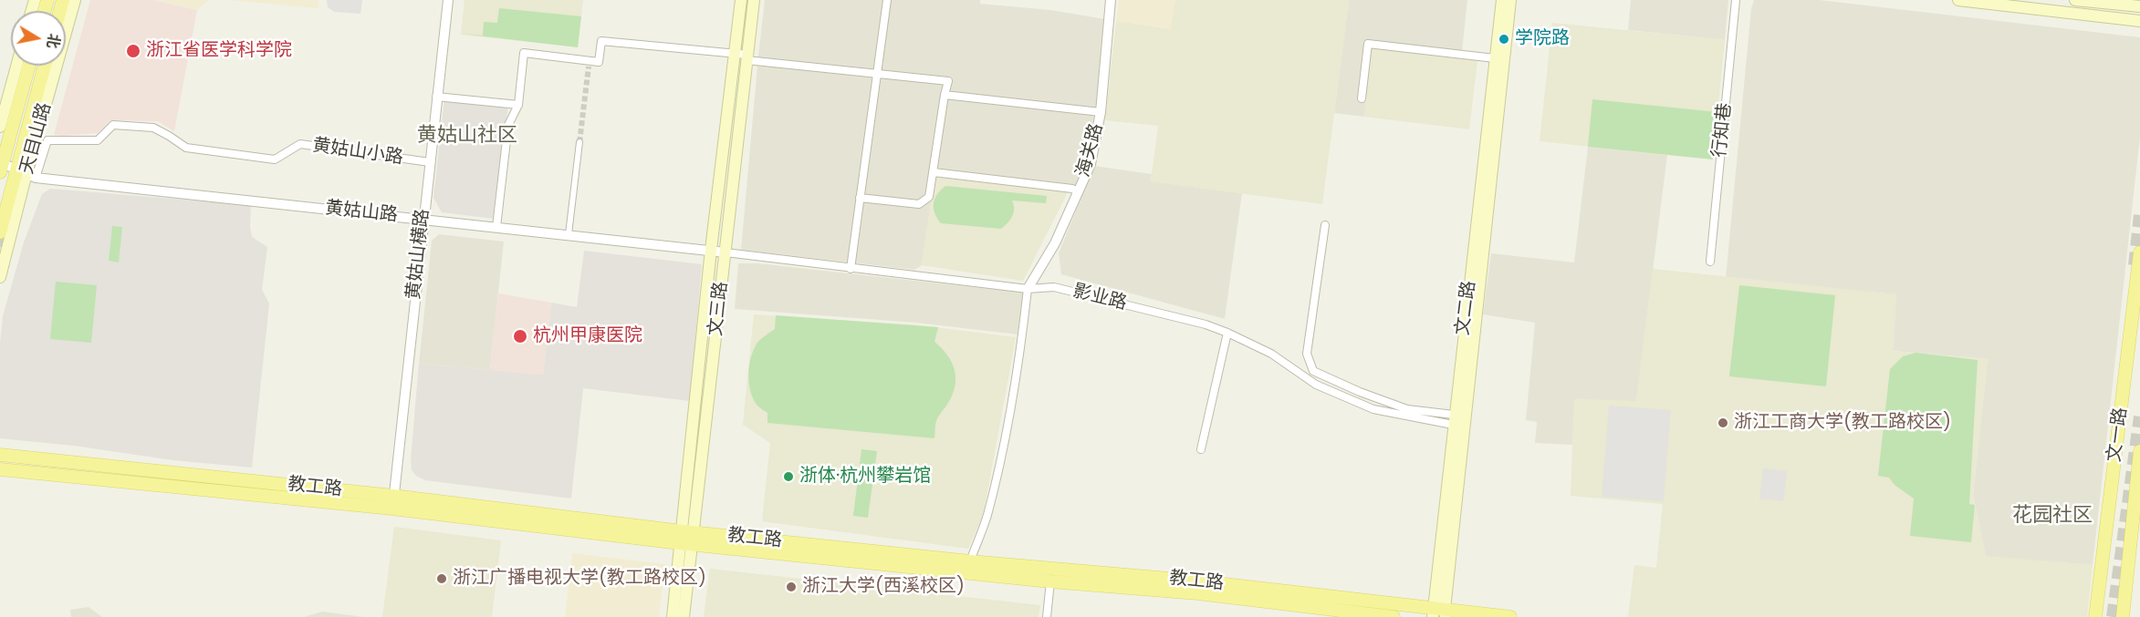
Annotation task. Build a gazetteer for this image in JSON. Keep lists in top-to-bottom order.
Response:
{
  "streets": {
    "main road": [
      "天目山路",
      "文二路",
      "文三路",
      "文一路",
      "教工路"
    ],
    "street": [
      "行知巷",
      "海关路",
      "黄姑山小路",
      "黄姑山路",
      "黄姑山横路",
      "影业路"
    ]
  },
  "crossings": [
    ["天目山路", "黄姑山小路"],
    ["天目山路", "黄姑山路"],
    ["海关路", "影业路"],
    ["黄姑山小路", "黄姑山路"],
    ["黄姑山小路", "黄姑山横路"],
    ["黄姑山路", "黄姑山横路"],
    ["黄姑山路", "影业路"],
    ["黄姑山路", "文三路"],
    ["黄姑山横路", "教工路"],
    ["影业路", "文二路"],
    ["影业路", "文三路"],
    ["文二路", "教工路"],
    ["文三路", "教工路"]
  ],
  "districts": ["黄姑山社区", "花园社区"],
  "places": [
    "学院路",
    "浙江省医学科学院",
    "杭州甲康医院",
    "浙江工商大学(教工路校区)",
    "浙体·杭州攀岩馆",
    "浙江广播电视大学(教工路校区)",
    "浙江大学(西溪校区)"
  ],
  "north": "right"
}
